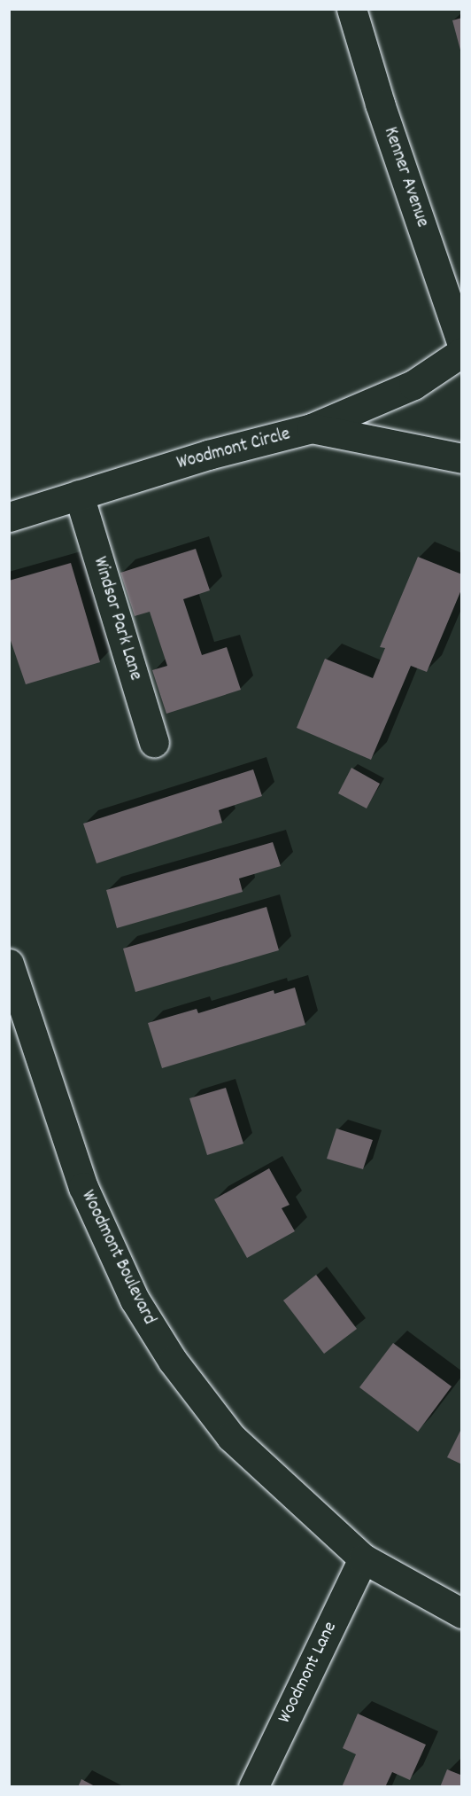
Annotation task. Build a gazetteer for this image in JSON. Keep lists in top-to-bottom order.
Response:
{
  "streets": {
    "street": [
      "Kenner Avenue",
      "Woodmont Circle",
      "Windsor Park Lane",
      "Woodmont Boulevard",
      "Woodmont Lane"
    ]
  },
  "crossings": [
    ["Woodmont Circle", "Windsor Park Lane"],
    ["Woodmont Boulevard", "Woodmont Lane"]
  ]
}
